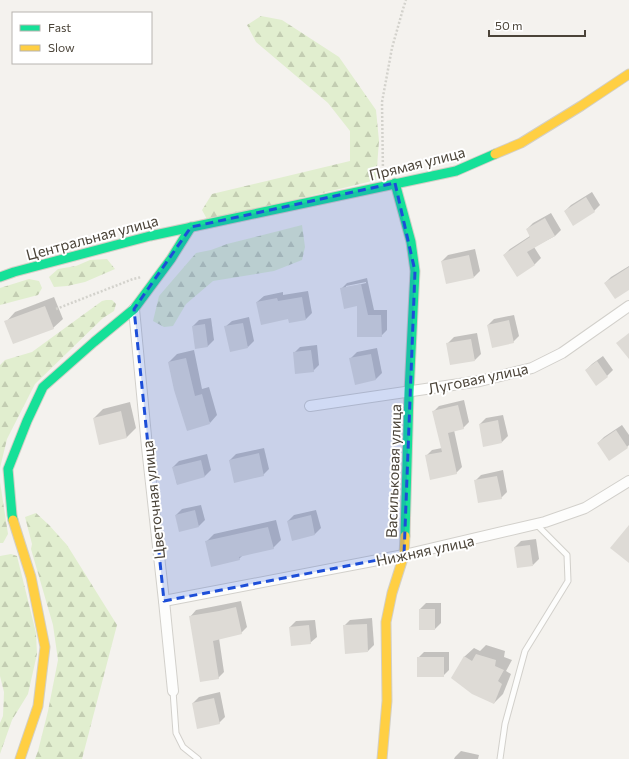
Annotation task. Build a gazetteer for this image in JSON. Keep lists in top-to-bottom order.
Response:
{
  "streets": {
    "street": [
      "Прямая улица",
      "Центральная улица",
      "Луговая улица",
      "Васильковая улица",
      "Цветочная улица",
      "Нижняя улица"
    ]
  },
  "crossings": [
    ["Прямая улица", "Центральная улица"],
    ["Прямая улица", "Васильковая улица"],
    ["Луговая улица", "Васильковая улица"],
    ["Васильковая улица", "Нижняя улица"],
    ["Цветочная улица", "Нижняя улица"]
  ],
  "legend": ["Fast", "Slow"],
  "scale_bar": "50 m"
}
